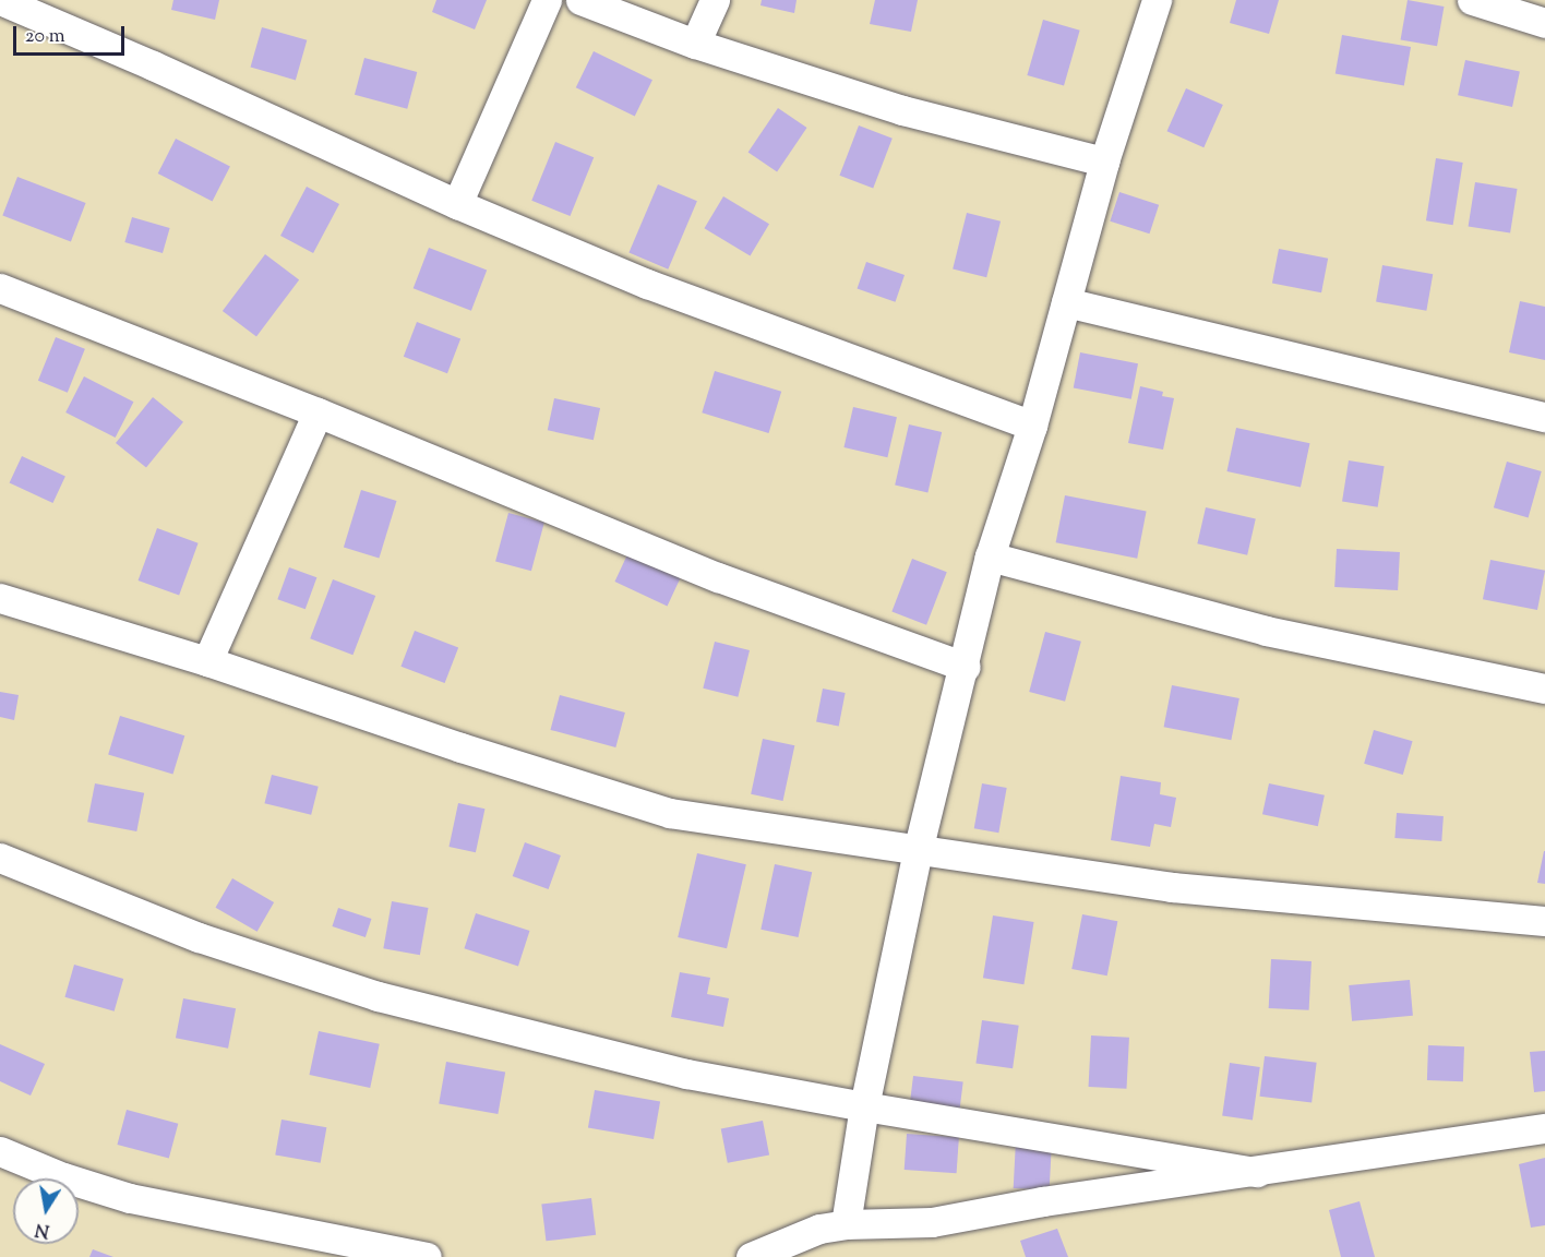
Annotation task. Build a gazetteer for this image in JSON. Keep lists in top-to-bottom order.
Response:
{
  "scale_bar": "20 m",
  "north": "bottom"
}
